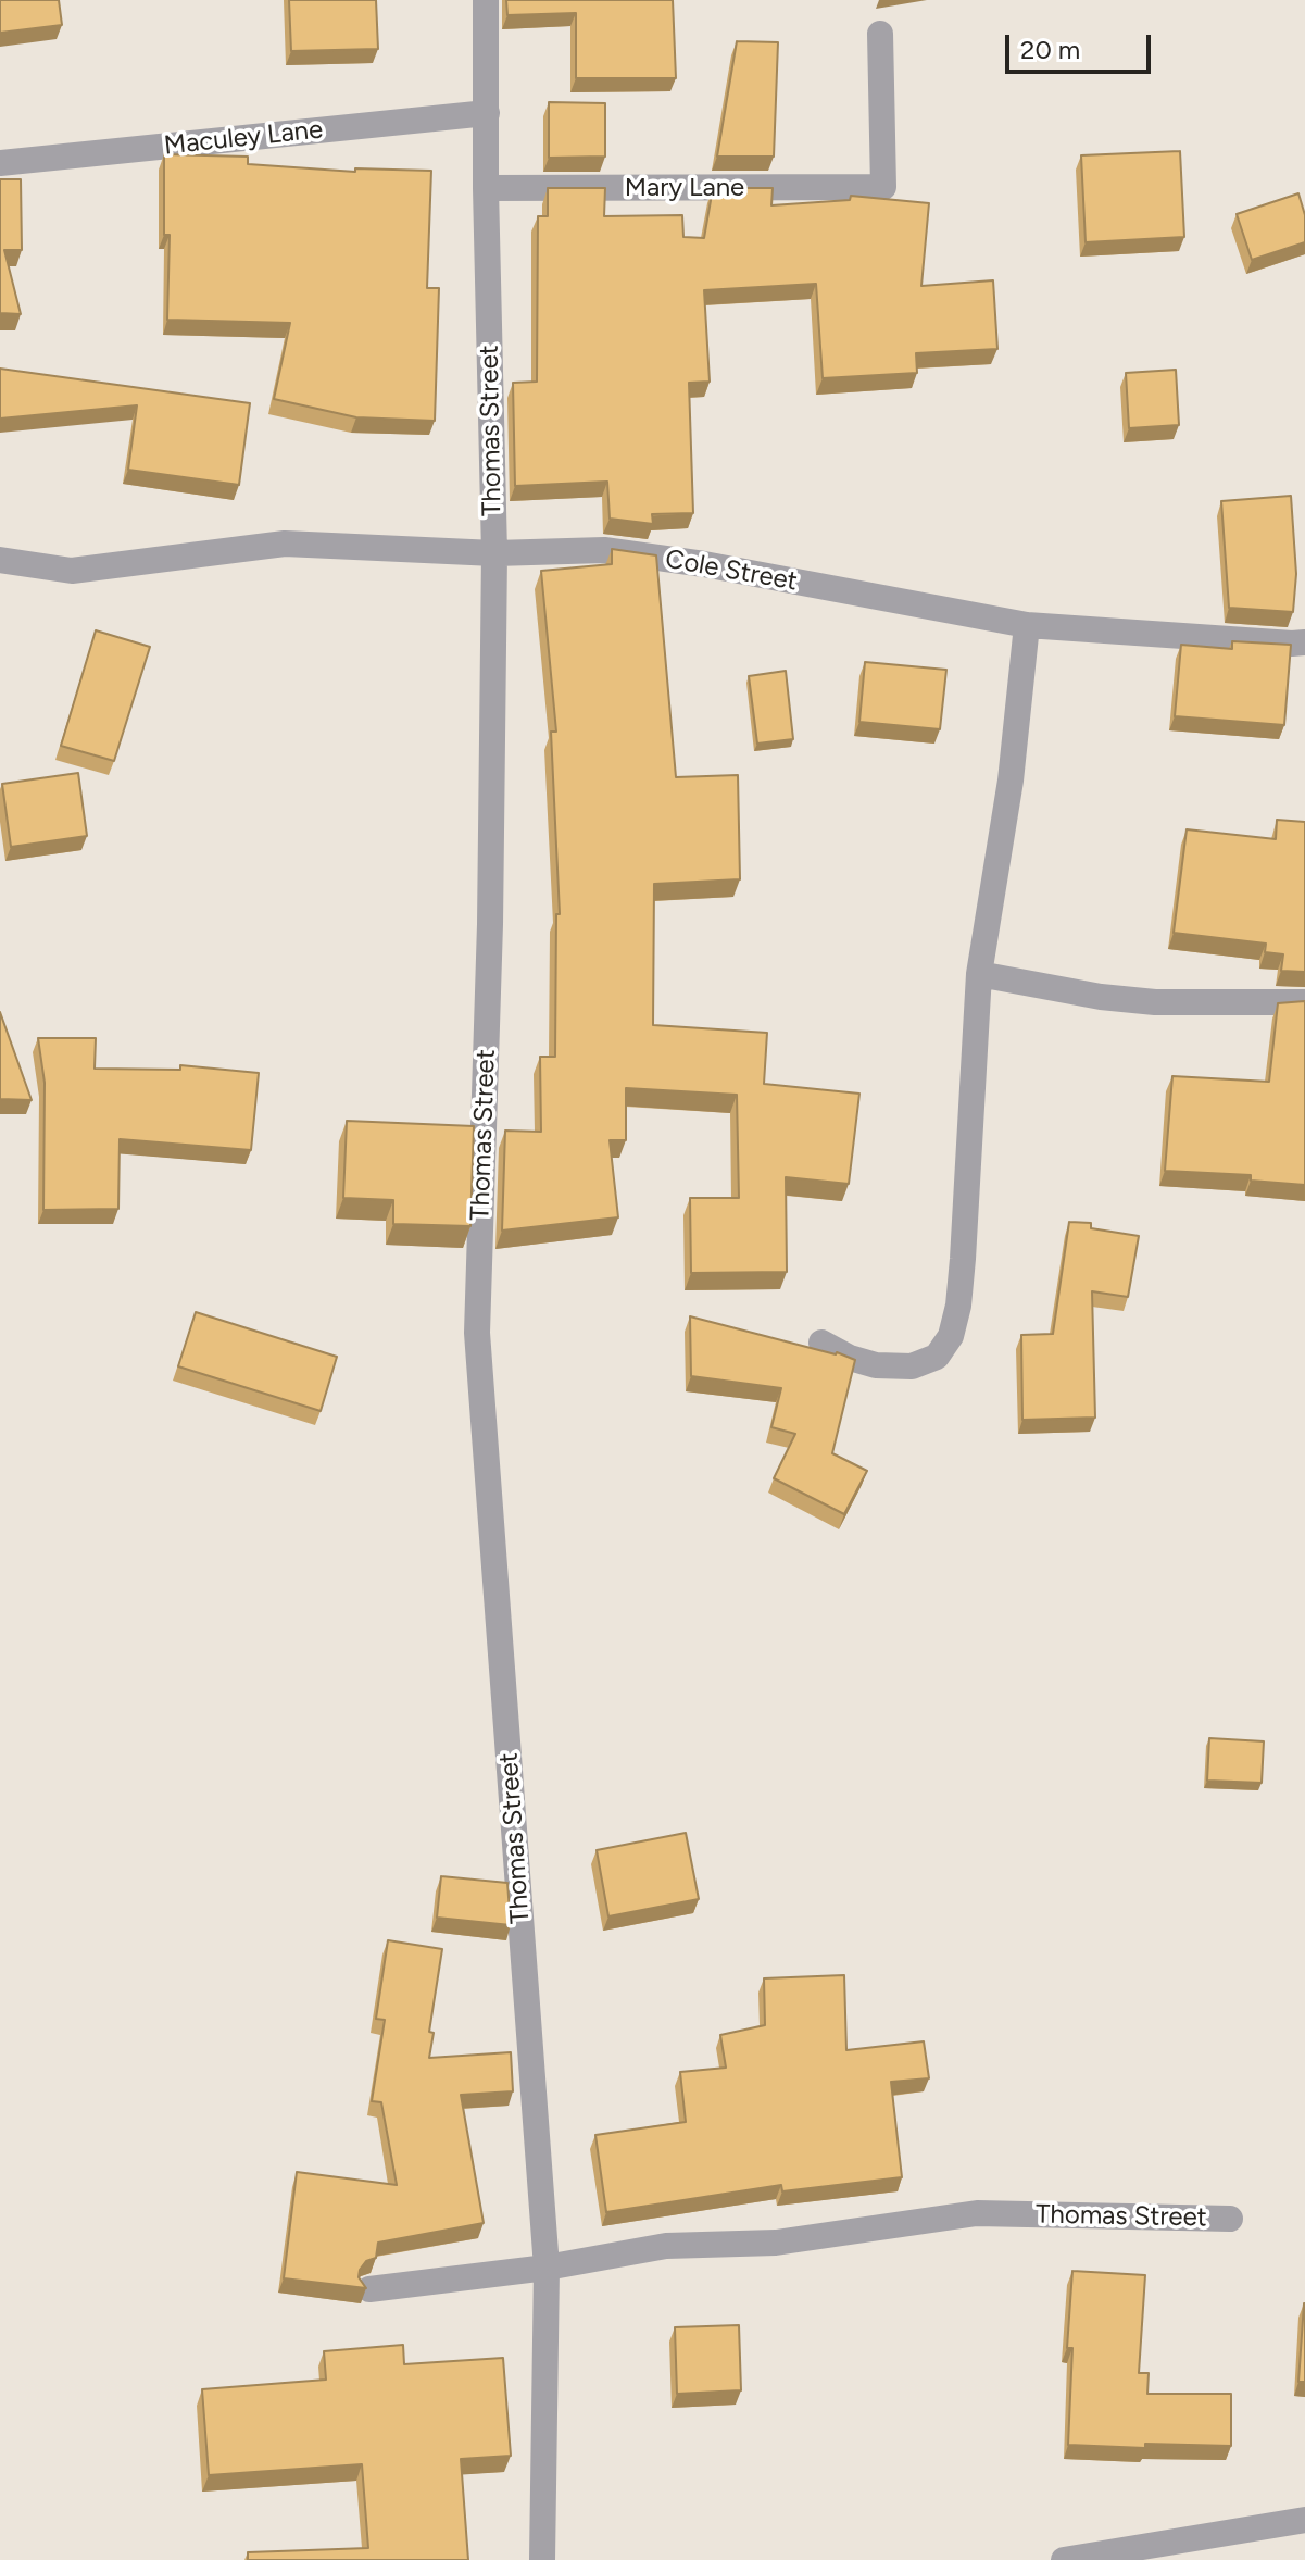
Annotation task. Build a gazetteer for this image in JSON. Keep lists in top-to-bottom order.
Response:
{
  "streets": {
    "street": [
      "Maculey Lane",
      "Mary Lane",
      "Thomas Street",
      "Cole Street"
    ]
  },
  "crossings": [
    ["Maculey Lane", "Thomas Street"],
    ["Mary Lane", "Thomas Street"],
    ["Thomas Street", "Cole Street"]
  ],
  "scale_bar": "20 m"
}
